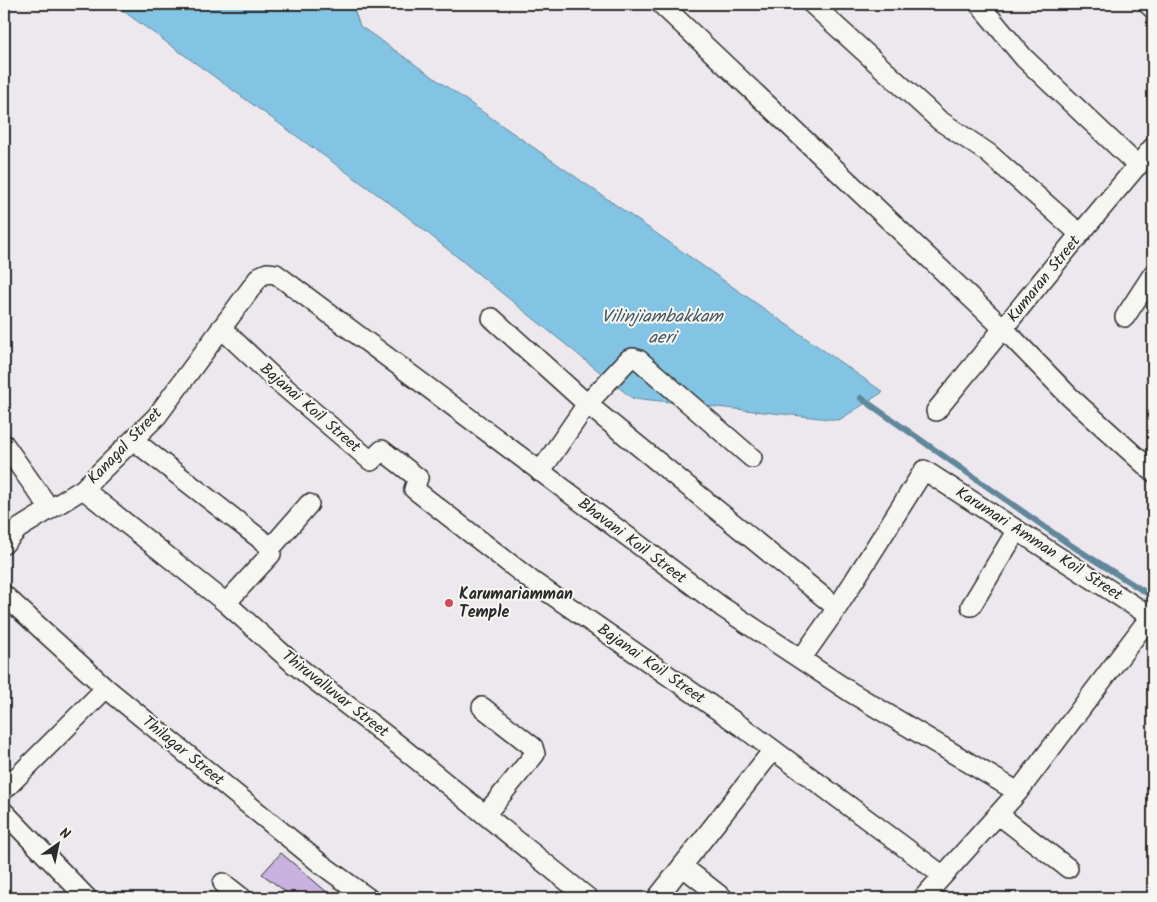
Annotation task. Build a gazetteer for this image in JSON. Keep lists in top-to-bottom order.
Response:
{
  "streets": {
    "street": [
      "Kumaran Street",
      "Bajanai Koil Street",
      "Kanagal Street",
      "Bhavani Koil Street",
      "Karumari Amman Koil Street",
      "Thiruvalluvar Street",
      "Thilagar Street"
    ]
  },
  "crossings": [
    ["Bajanai Koil Street", "Kanagal Street"],
    ["Kanagal Street", "Bhavani Koil Street"],
    ["Kanagal Street", "Thiruvalluvar Street"]
  ],
  "water": ["Vilinjiambakkam aeri"],
  "places": ["Karumariamman Temple"],
  "north": "top right"
}
